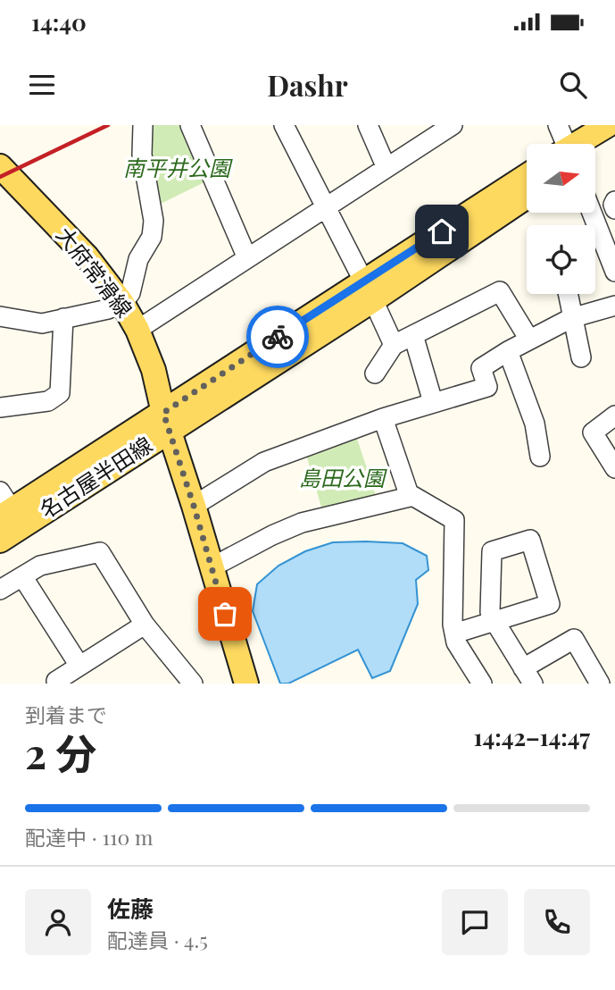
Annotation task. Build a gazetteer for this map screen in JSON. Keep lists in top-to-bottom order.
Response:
{
  "streets": {
    "main road": ["大府常滑線", "名古屋半田線"]
  },
  "crossings": [
    ["大府常滑線", "名古屋半田線"]
  ],
  "parks": ["南平井公園", "島田公園"],
  "north": "right",
  "page": {
    "status": "14:40",
    "header": "Dashr",
    "heading": ["2 分", "到着まで", "14:42–14:47"],
    "panel": ["佐藤", "配達員 · 4.5"],
    "bar": "配達中 · 110 m"
  }
}
